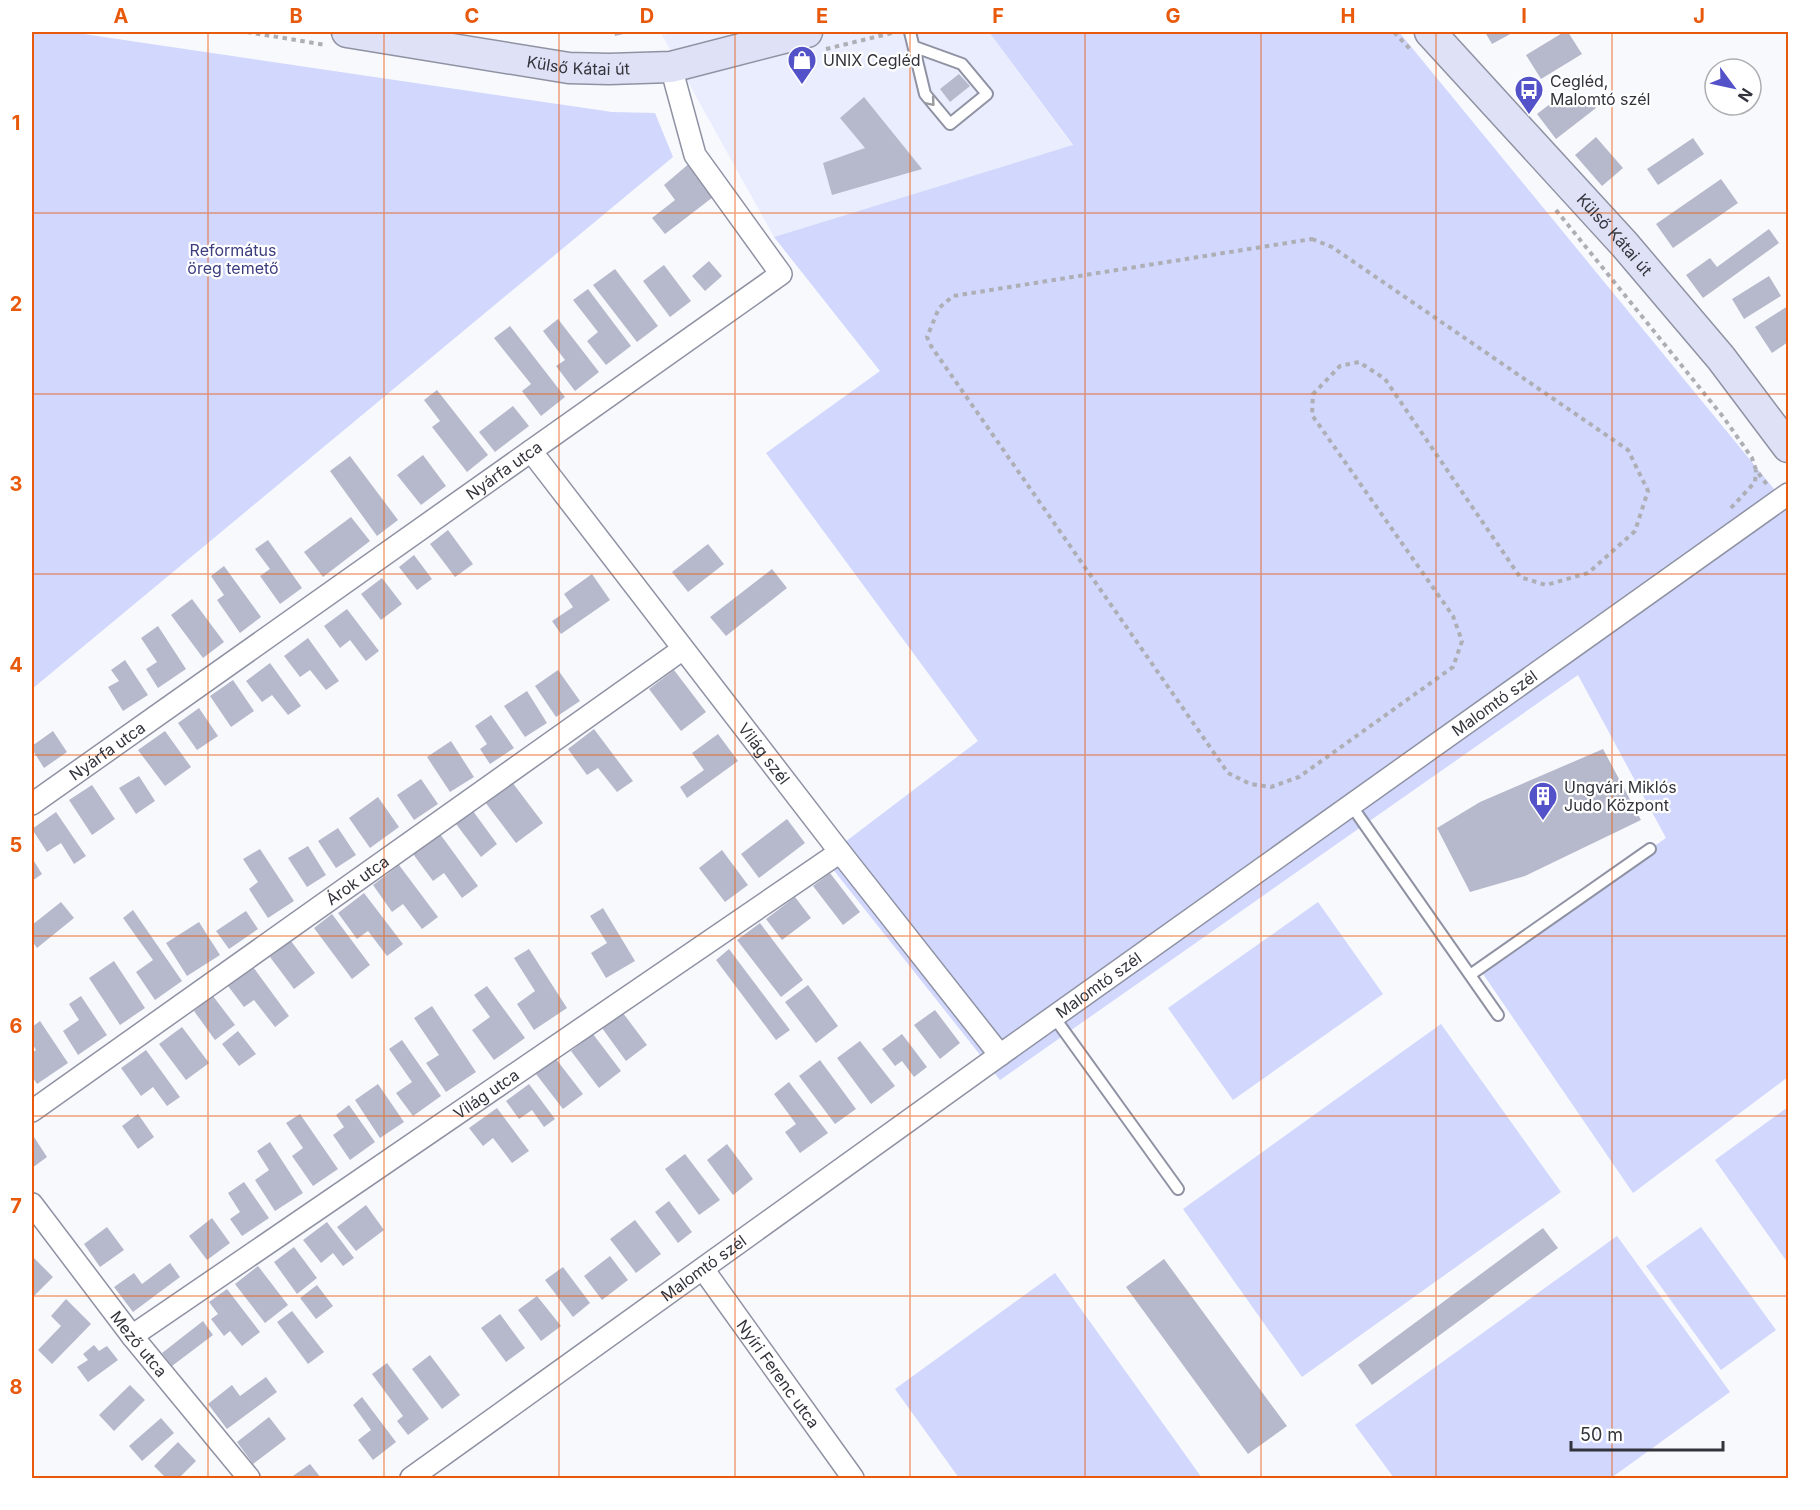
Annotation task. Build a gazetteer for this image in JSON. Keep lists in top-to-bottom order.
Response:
{
  "streets": {
    "main road": ["Külső Kátai út"],
    "street": [
      "Nyárfa utca",
      "Malomtó szél",
      "Világ szél",
      "Árok utca",
      "Világ utca",
      "Mező utca",
      "Nyíri Ferenc utca"
    ]
  },
  "crossings": [
    ["Külső Kátai út", "Nyárfa utca"],
    ["Nyárfa utca", "Világ szél"],
    ["Malomtó szél", "Világ szél"],
    ["Malomtó szél", "Nyíri Ferenc utca"],
    ["Világ szél", "Árok utca"],
    ["Világ szél", "Világ utca"],
    ["Világ utca", "Mező utca"]
  ],
  "parks": ["Református öreg temető"],
  "places": {
    "shop": ["UNIX Cegléd"],
    "bus stop": ["Cegléd, Malomtó szél"],
    "building": ["Ungvári Miklós Judo Központ"]
  },
  "scale_bar": "50 m",
  "north": "bottom right",
  "grid": {
    "columns": [
      "A",
      "B",
      "C",
      "D",
      "E",
      "F",
      "G",
      "H",
      "I",
      "J"
    ],
    "rows": [
      "1",
      "2",
      "3",
      "4",
      "5",
      "6",
      "7",
      "8"
    ]
  }
}
